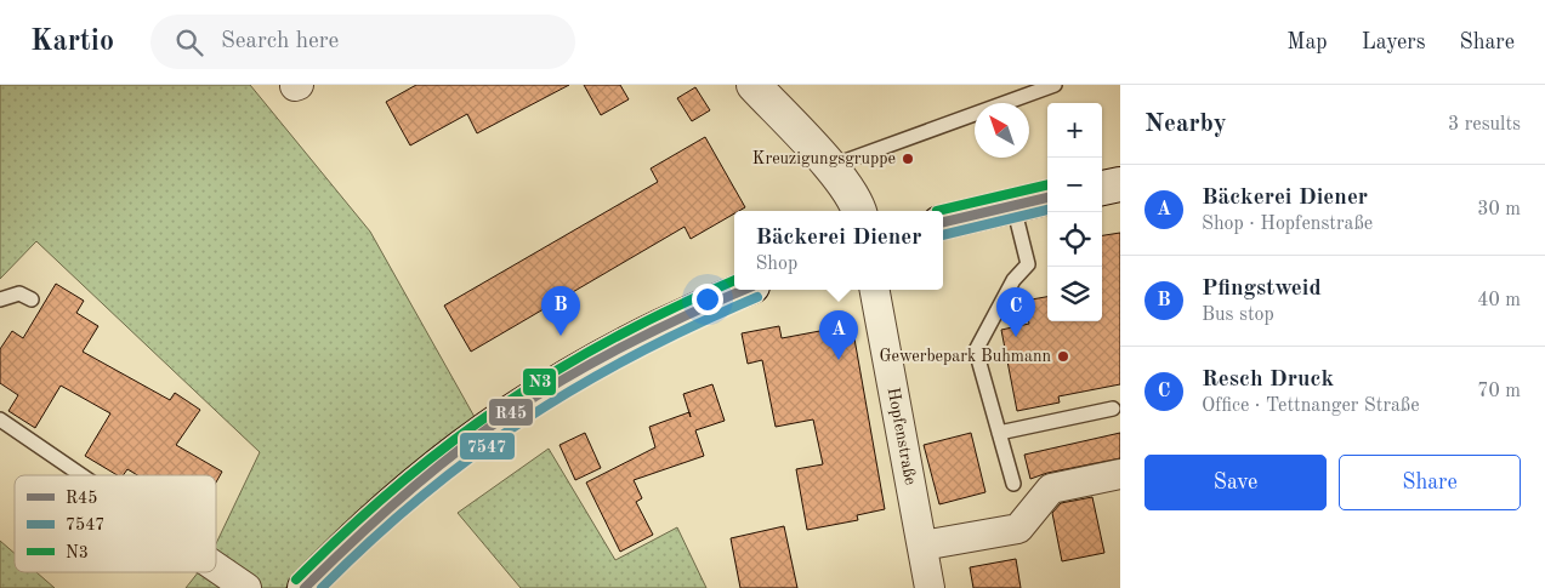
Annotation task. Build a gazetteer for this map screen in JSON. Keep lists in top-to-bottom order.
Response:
{
  "streets": {
    "street": ["Hopfenstraße"]
  },
  "places": ["Kreuzigungsgruppe", "Gewerbepark Buhmann"],
  "lines": ["transit line N3", "transit line R45", "transit line 7547"],
  "legend": ["R45", "7547", "N3"],
  "north": "top left",
  "page": {
    "header": "Kartio",
    "search": "Search here",
    "nav": ["Map", "Layers", "Share"],
    "heading": ["Nearby", "3 results"],
    "map_buttons": ["+", "−"],
    "list": [
      {
        "mark": "A",
        "name": "Bäckerei Diener",
        "note": "Shop · Hopfenstraße",
        "value": "30 m"
      },
      {
        "mark": "B",
        "name": "Pfingstweid",
        "note": "Bus stop",
        "value": "40 m"
      },
      {
        "mark": "C",
        "name": "Resch Druck",
        "note": "Office · Tettnanger Straße",
        "value": "70 m"
      }
    ],
    "popup": ["Bäckerei Diener", "Shop"],
    "pins": ["B", "C", "A"],
    "buttons": ["Save", "Share"]
  }
}
